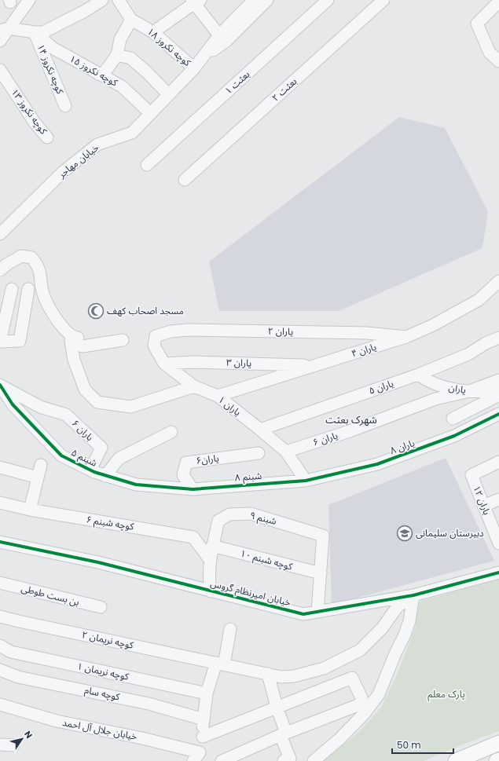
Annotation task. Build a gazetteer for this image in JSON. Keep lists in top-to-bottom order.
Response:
{
  "streets": {
    "street": [
      "کوچه نکروز ۱۸",
      "کوچه نکروز ۱۴",
      "کوچه نکروز ۱۵",
      "بعثت ۱",
      "بعثت ۲",
      "کوچه نکروز ۱۳",
      "خیابان مهاجر",
      "یاران ۲",
      "یاران ۴",
      "یاران ۳",
      "یاران ۵",
      "یاران",
      "یاران ۱",
      "باران ۶",
      "یاران ۶",
      "یاران ۸",
      "شبنم ۵",
      "یاران۶",
      "شبنم ۸",
      "باران ۱۲",
      "شبنم ۹",
      "کوچه شبنم ۶",
      "کوچه شبنم ۱۰",
      "خیابان امیرنظام گروس",
      "بن بست طوطی",
      "کوچه نریمان ۲",
      "کوچه نریمان ۱",
      "کوچه سام",
      "خیابان جلال آل احمد"
    ]
  },
  "crossings": [
    ["کوچه نکروز ۱۸", "خیابان مهاجر"],
    ["کوچه نکروز ۱۴", "کوچه نکروز ۱۵"],
    ["کوچه نکروز ۱۵", "خیابان مهاجر"],
    ["یاران ۲", "یاران ۴"],
    ["یاران ۲", "یاران ۱"],
    ["یاران ۴", "یاران ۳"],
    ["یاران ۴", "یاران ۱"],
    ["یاران ۳", "یاران ۱"],
    ["یاران ۵", "یاران"],
    ["یاران ۵", "یاران ۱"],
    ["یاران", "یاران ۶"],
    ["یاران ۱", "یاران ۶"],
    ["یاران ۱", "یاران ۸"],
    ["یاران ۱", "شبنم ۸"],
    ["باران ۶", "شبنم ۵"],
    ["یاران ۸", "شبنم ۸"],
    ["شبنم ۵", "یاران۶"],
    ["شبنم ۵", "شبنم ۸"],
    ["یاران۶", "شبنم ۸"],
    ["شبنم ۹", "کوچه شبنم ۶"],
    ["شبنم ۹", "کوچه شبنم ۱۰"],
    ["شبنم ۹", "خیابان امیرنظام گروس"],
    ["خیابان امیرنظام گروس", "کوچه نریمان ۲"]
  ],
  "districts": ["شهرک بعثت"],
  "parks": ["پارک معلم"],
  "places": {
    "mosque": ["مسجد اصحاب کهف"],
    "school or university": ["دبیرستان سلیمانی"]
  },
  "scale_bar": "50 m",
  "north": "top right"
}
